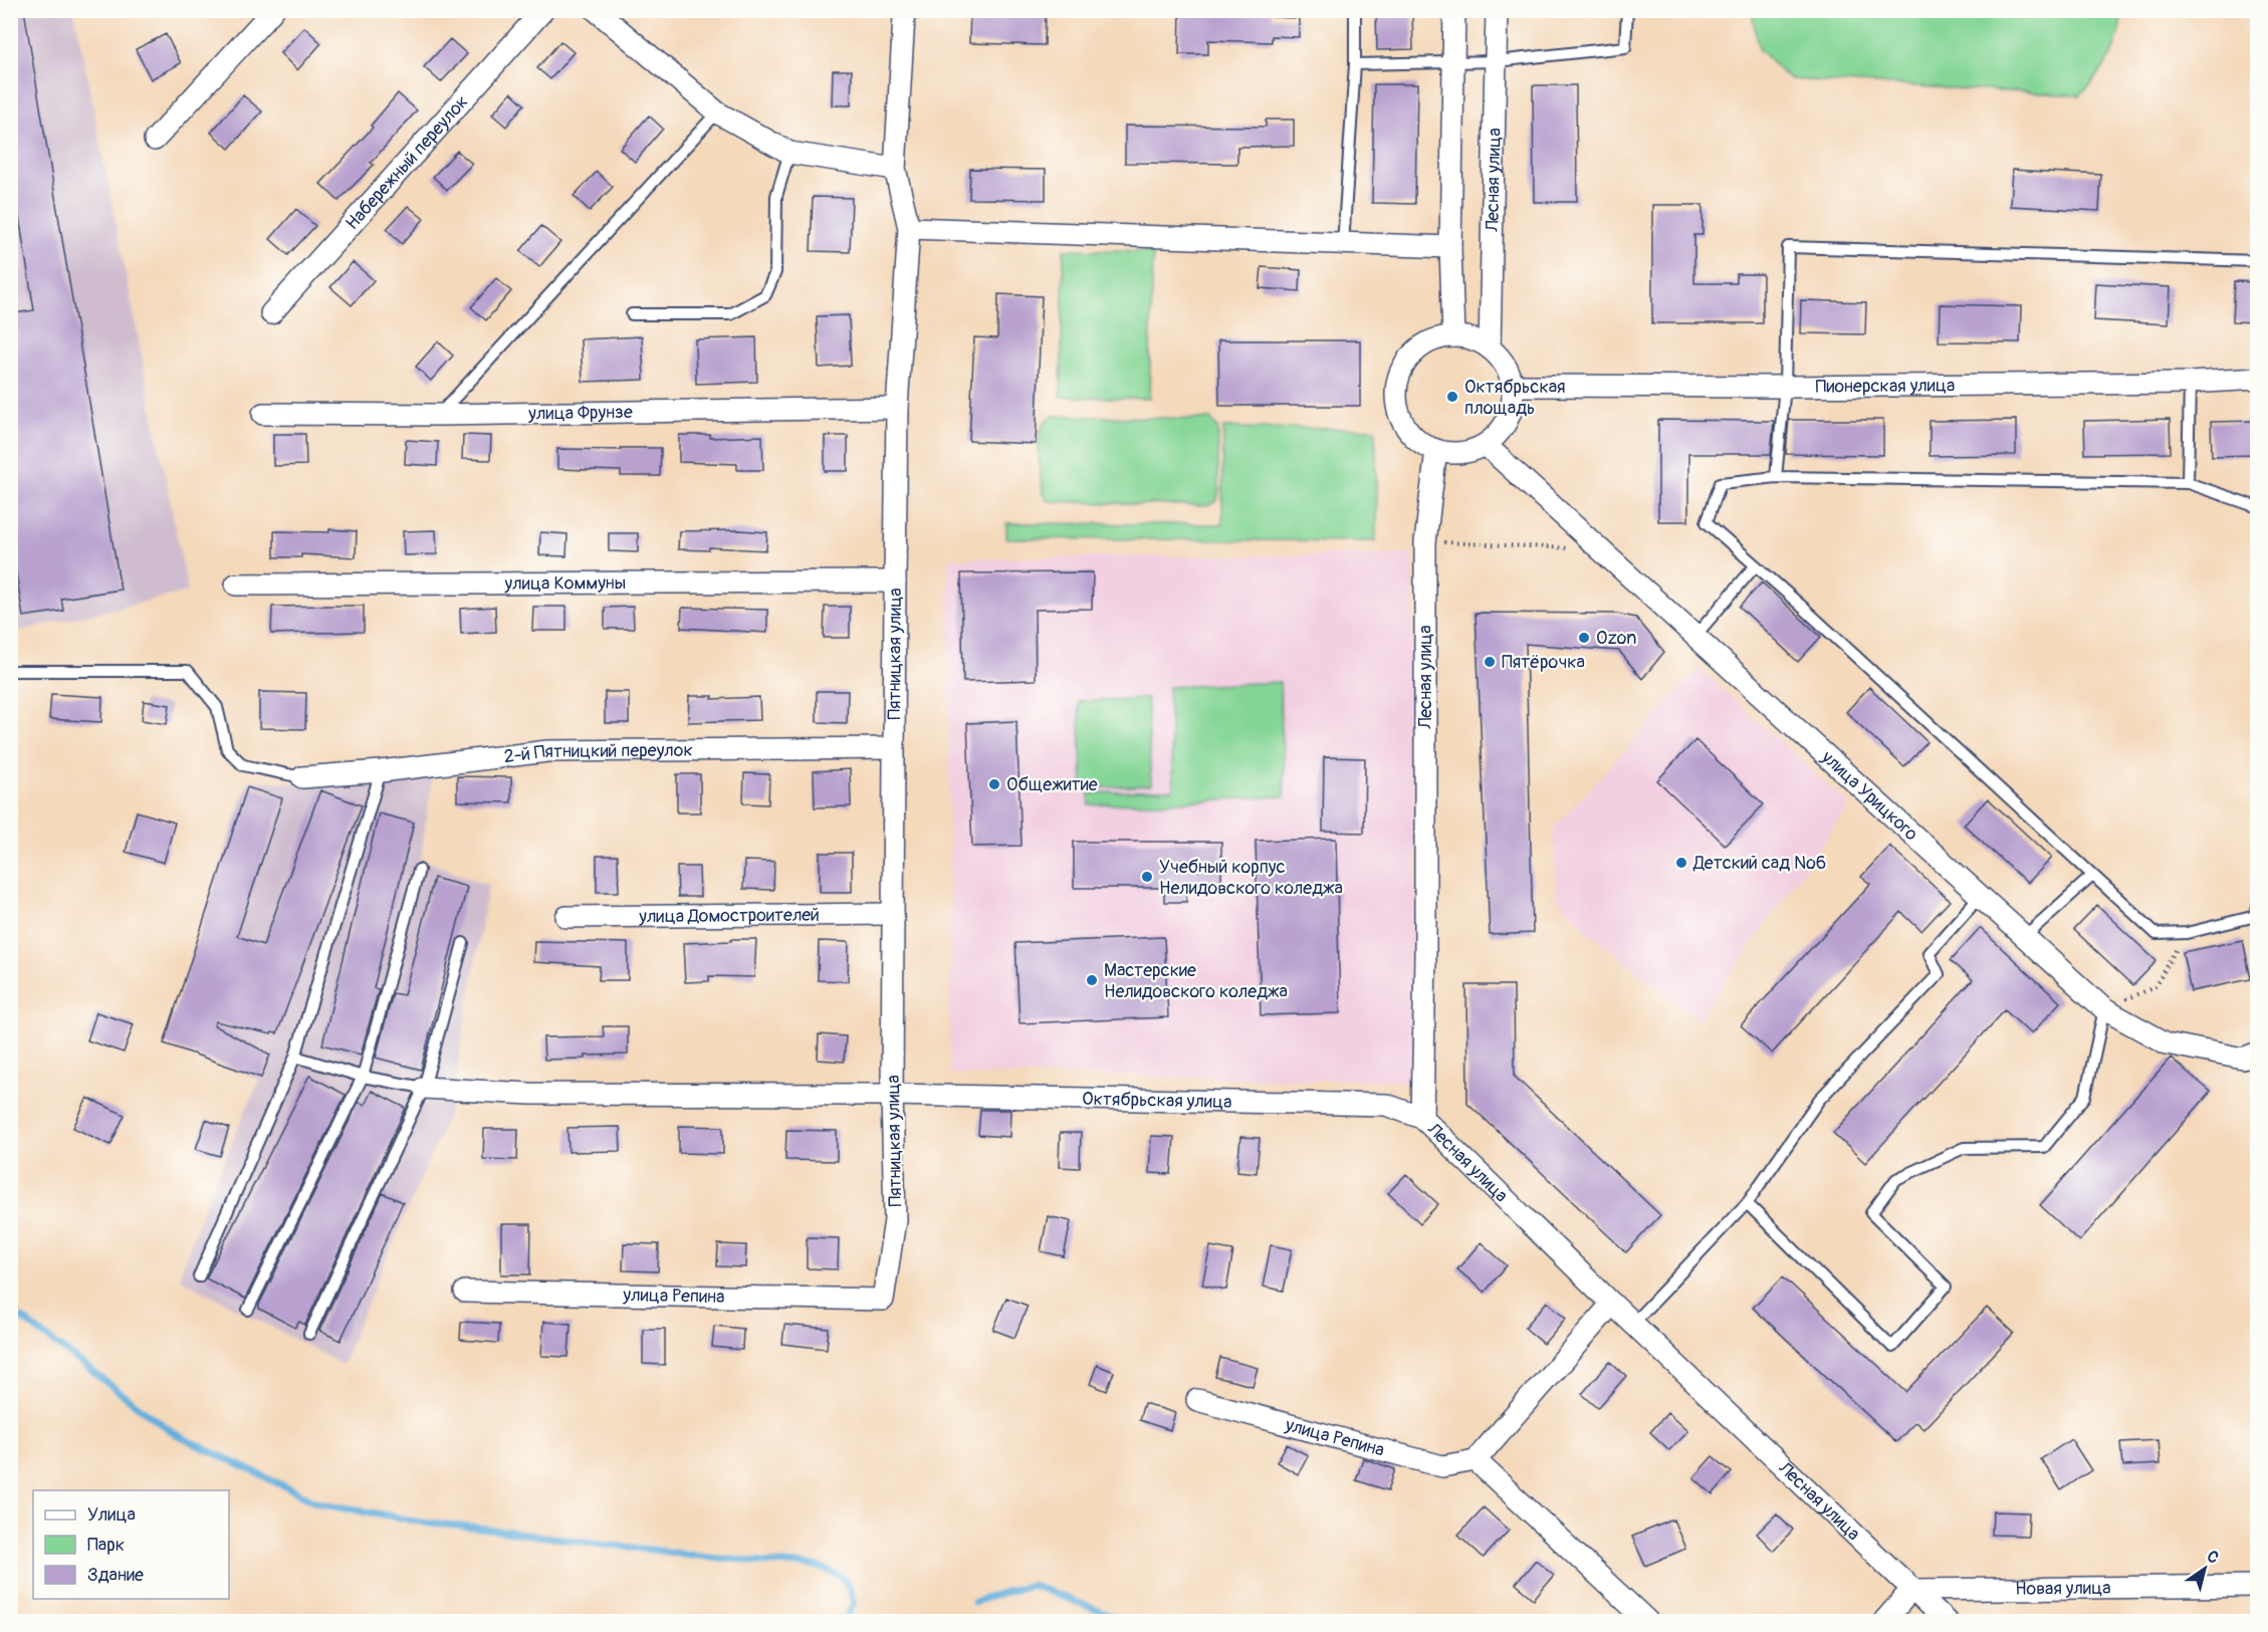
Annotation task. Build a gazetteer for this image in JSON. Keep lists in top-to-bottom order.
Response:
{
  "streets": {
    "street": [
      "Набережный переулок",
      "Лесная улица",
      "Пионерская улица",
      "улица Фрунзе",
      "улица Коммуны",
      "Пятницкая улица",
      "2-й Пятницкий переулок",
      "улица Урицкого",
      "улица Домостроителей",
      "Октябрьская улица",
      "улица Репина",
      "Новая улица"
    ]
  },
  "crossings": [
    ["Лесная улица", "Пионерская улица"],
    ["Лесная улица", "улица Урицкого"],
    ["Лесная улица", "Октябрьская улица"],
    ["Лесная улица", "Новая улица"],
    ["Пионерская улица", "улица Урицкого"],
    ["улица Фрунзе", "Пятницкая улица"],
    ["улица Коммуны", "Пятницкая улица"],
    ["Пятницкая улица", "2-й Пятницкий переулок"],
    ["Пятницкая улица", "улица Домостроителей"],
    ["Пятницкая улица", "Октябрьская улица"],
    ["Пятницкая улица", "улица Репина"]
  ],
  "places": [
    "Октябрьская площадь",
    "Ozon",
    "Пятёрочка",
    "Общежитие",
    "Детский сад №6",
    "Учебный корпус Нелидовского коледжа",
    "Мастерские Нелидовского коледжа"
  ],
  "legend": ["Улица", "Парк", "Здание"],
  "north": "top right"
}
